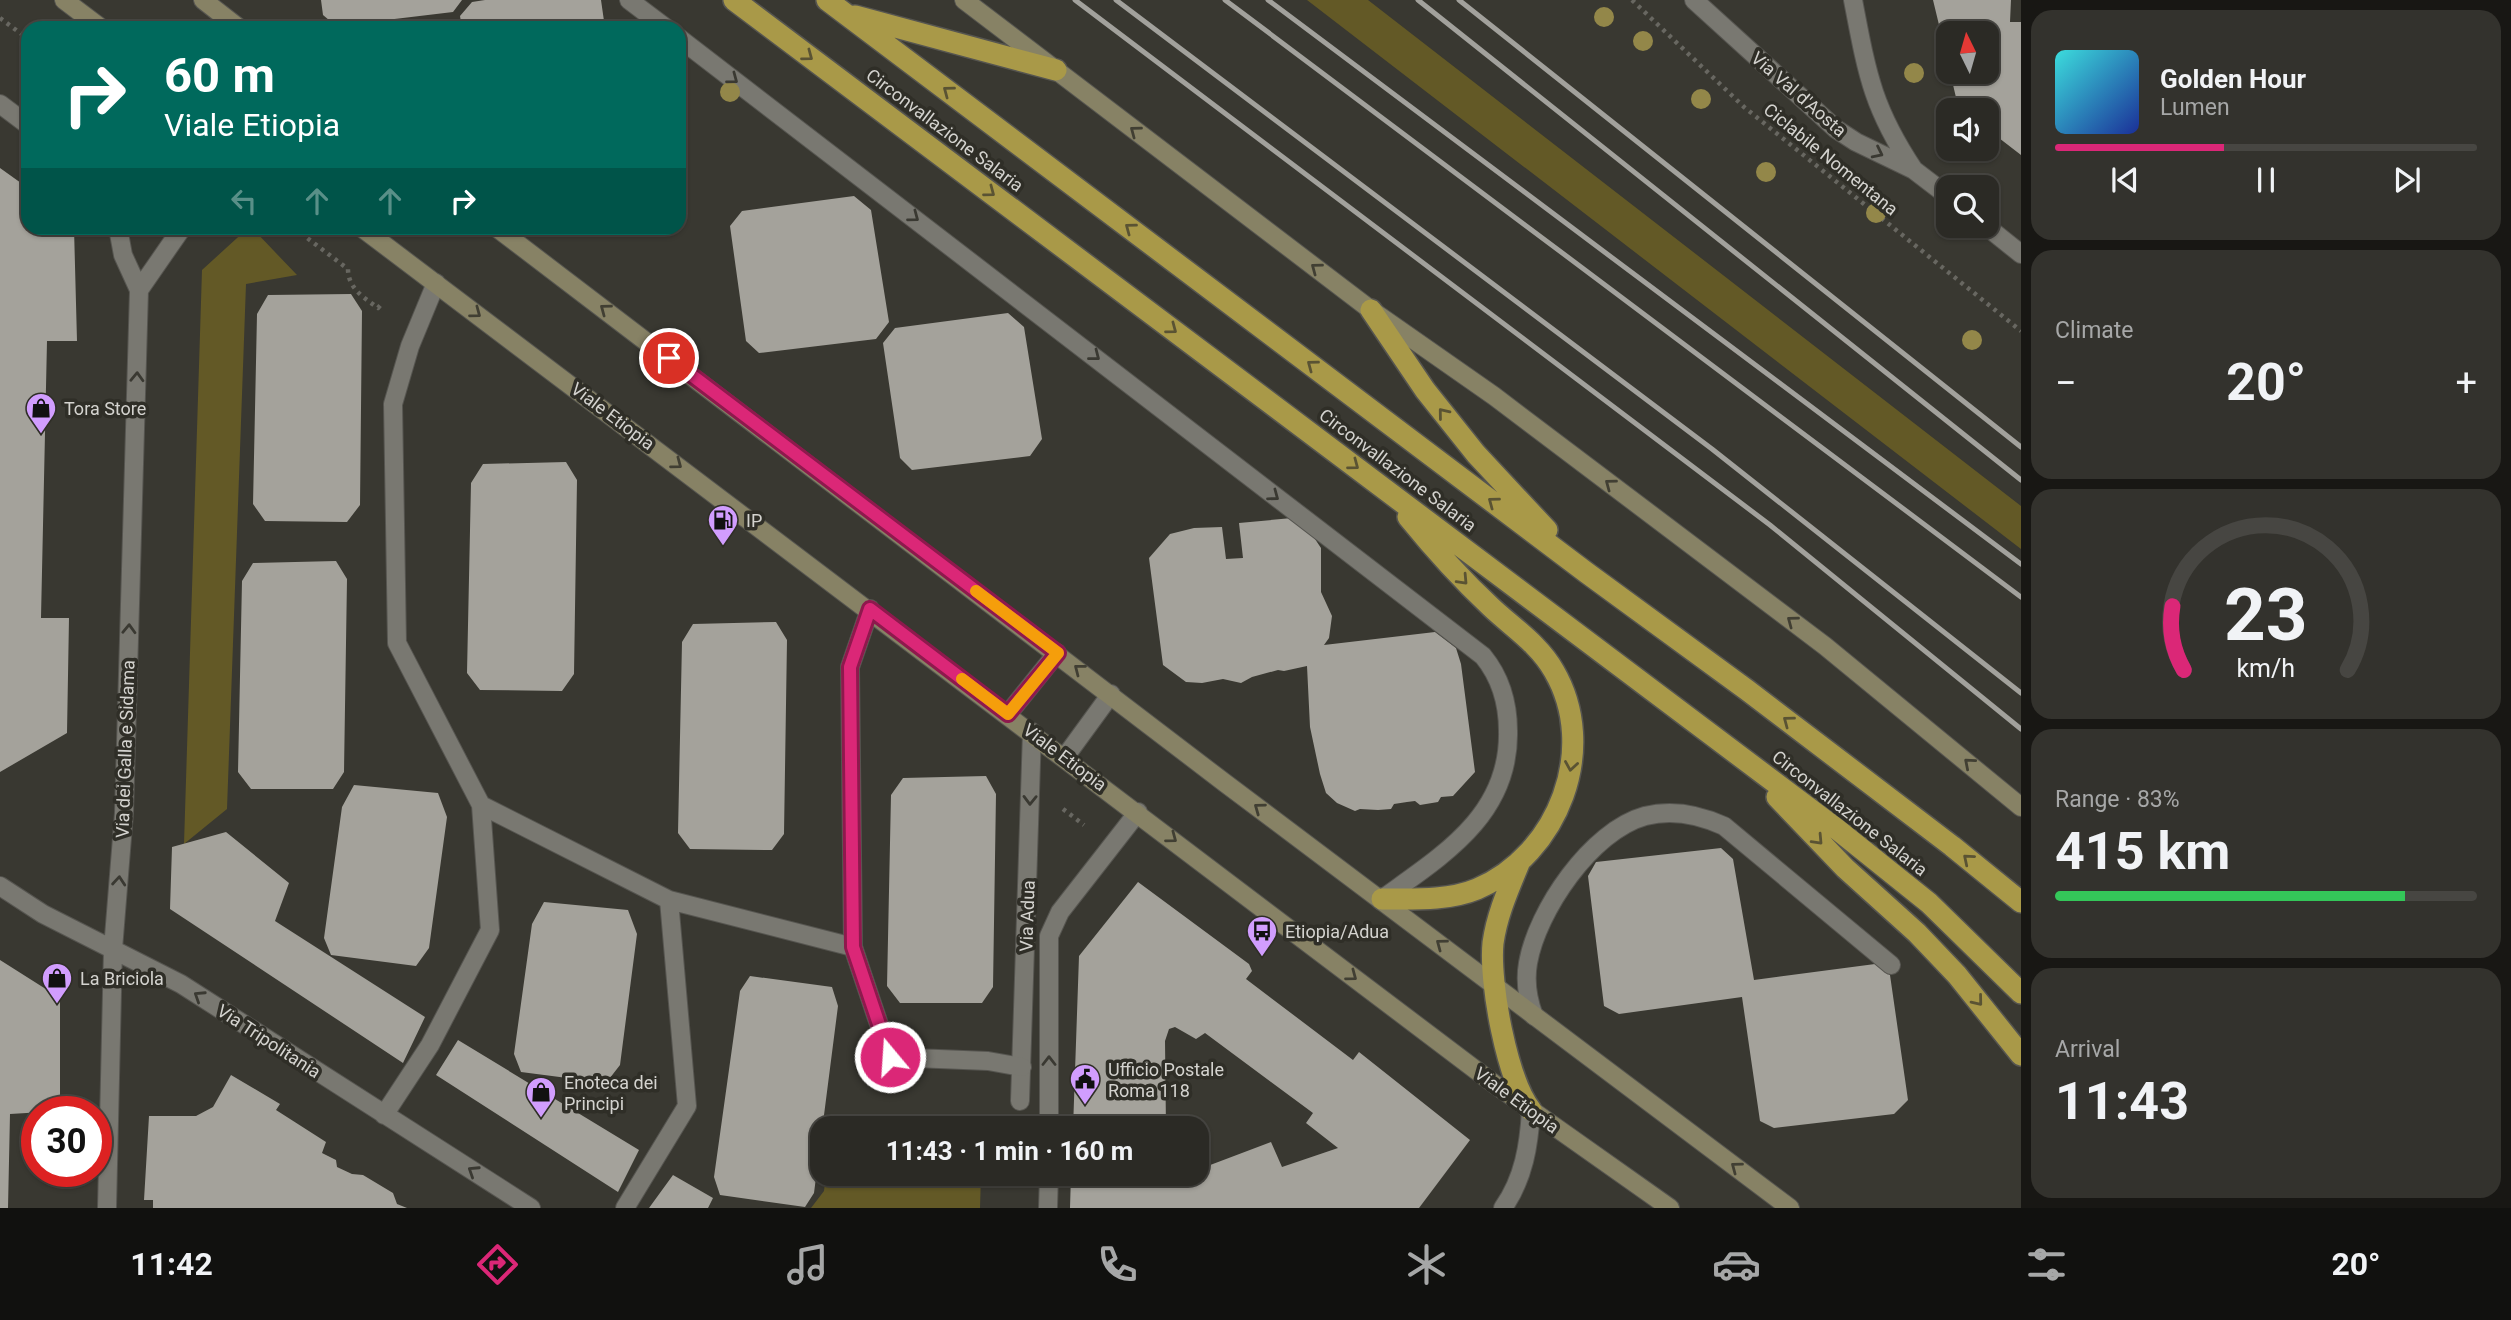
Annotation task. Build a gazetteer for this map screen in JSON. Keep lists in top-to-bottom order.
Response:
{
  "streets": {
    "highway": ["Circonvallazione Salaria"],
    "main road": ["Viale Etiopia"],
    "street": [
      "Via Val d'Aosta",
      "Via dei Galla e Sidama",
      "Via Adua",
      "Via Tripolitania"
    ],
    "path": ["Ciclabile Nomentana"]
  },
  "crossings": [
    ["Viale Etiopia", "Via Adua"],
    ["Via dei Galla e Sidama", "Via Tripolitania"]
  ],
  "one_way": ["Via Val d'Aosta", "Via dei Galla e Sidama", "Via Tripolitania"],
  "places": {
    "shop": ["Tora Store", "La Briciola", "Enoteca dei Principi"],
    "fuel station": ["IP"],
    "bus stop": ["Etiopia/Adua"],
    "public building": ["Ufficio Postale Roma 118"]
  },
  "north": "top",
  "page": {
    "turn": ["60 m", "Viale Etiopia"],
    "song": ["Golden Hour", "Lumen"],
    "tile": [
      "Climate",
      ["Range · 83%", "415 km"],
      ["Arrival", "11:43"]
    ],
    "heat": ["−", "20°", "+"],
    "limit": "30",
    "trip": "11:43 · 1 min · 160 m",
    "tabs": ["11:42", "20°"],
    "gauge": ["23", "km/h"]
  }
}
